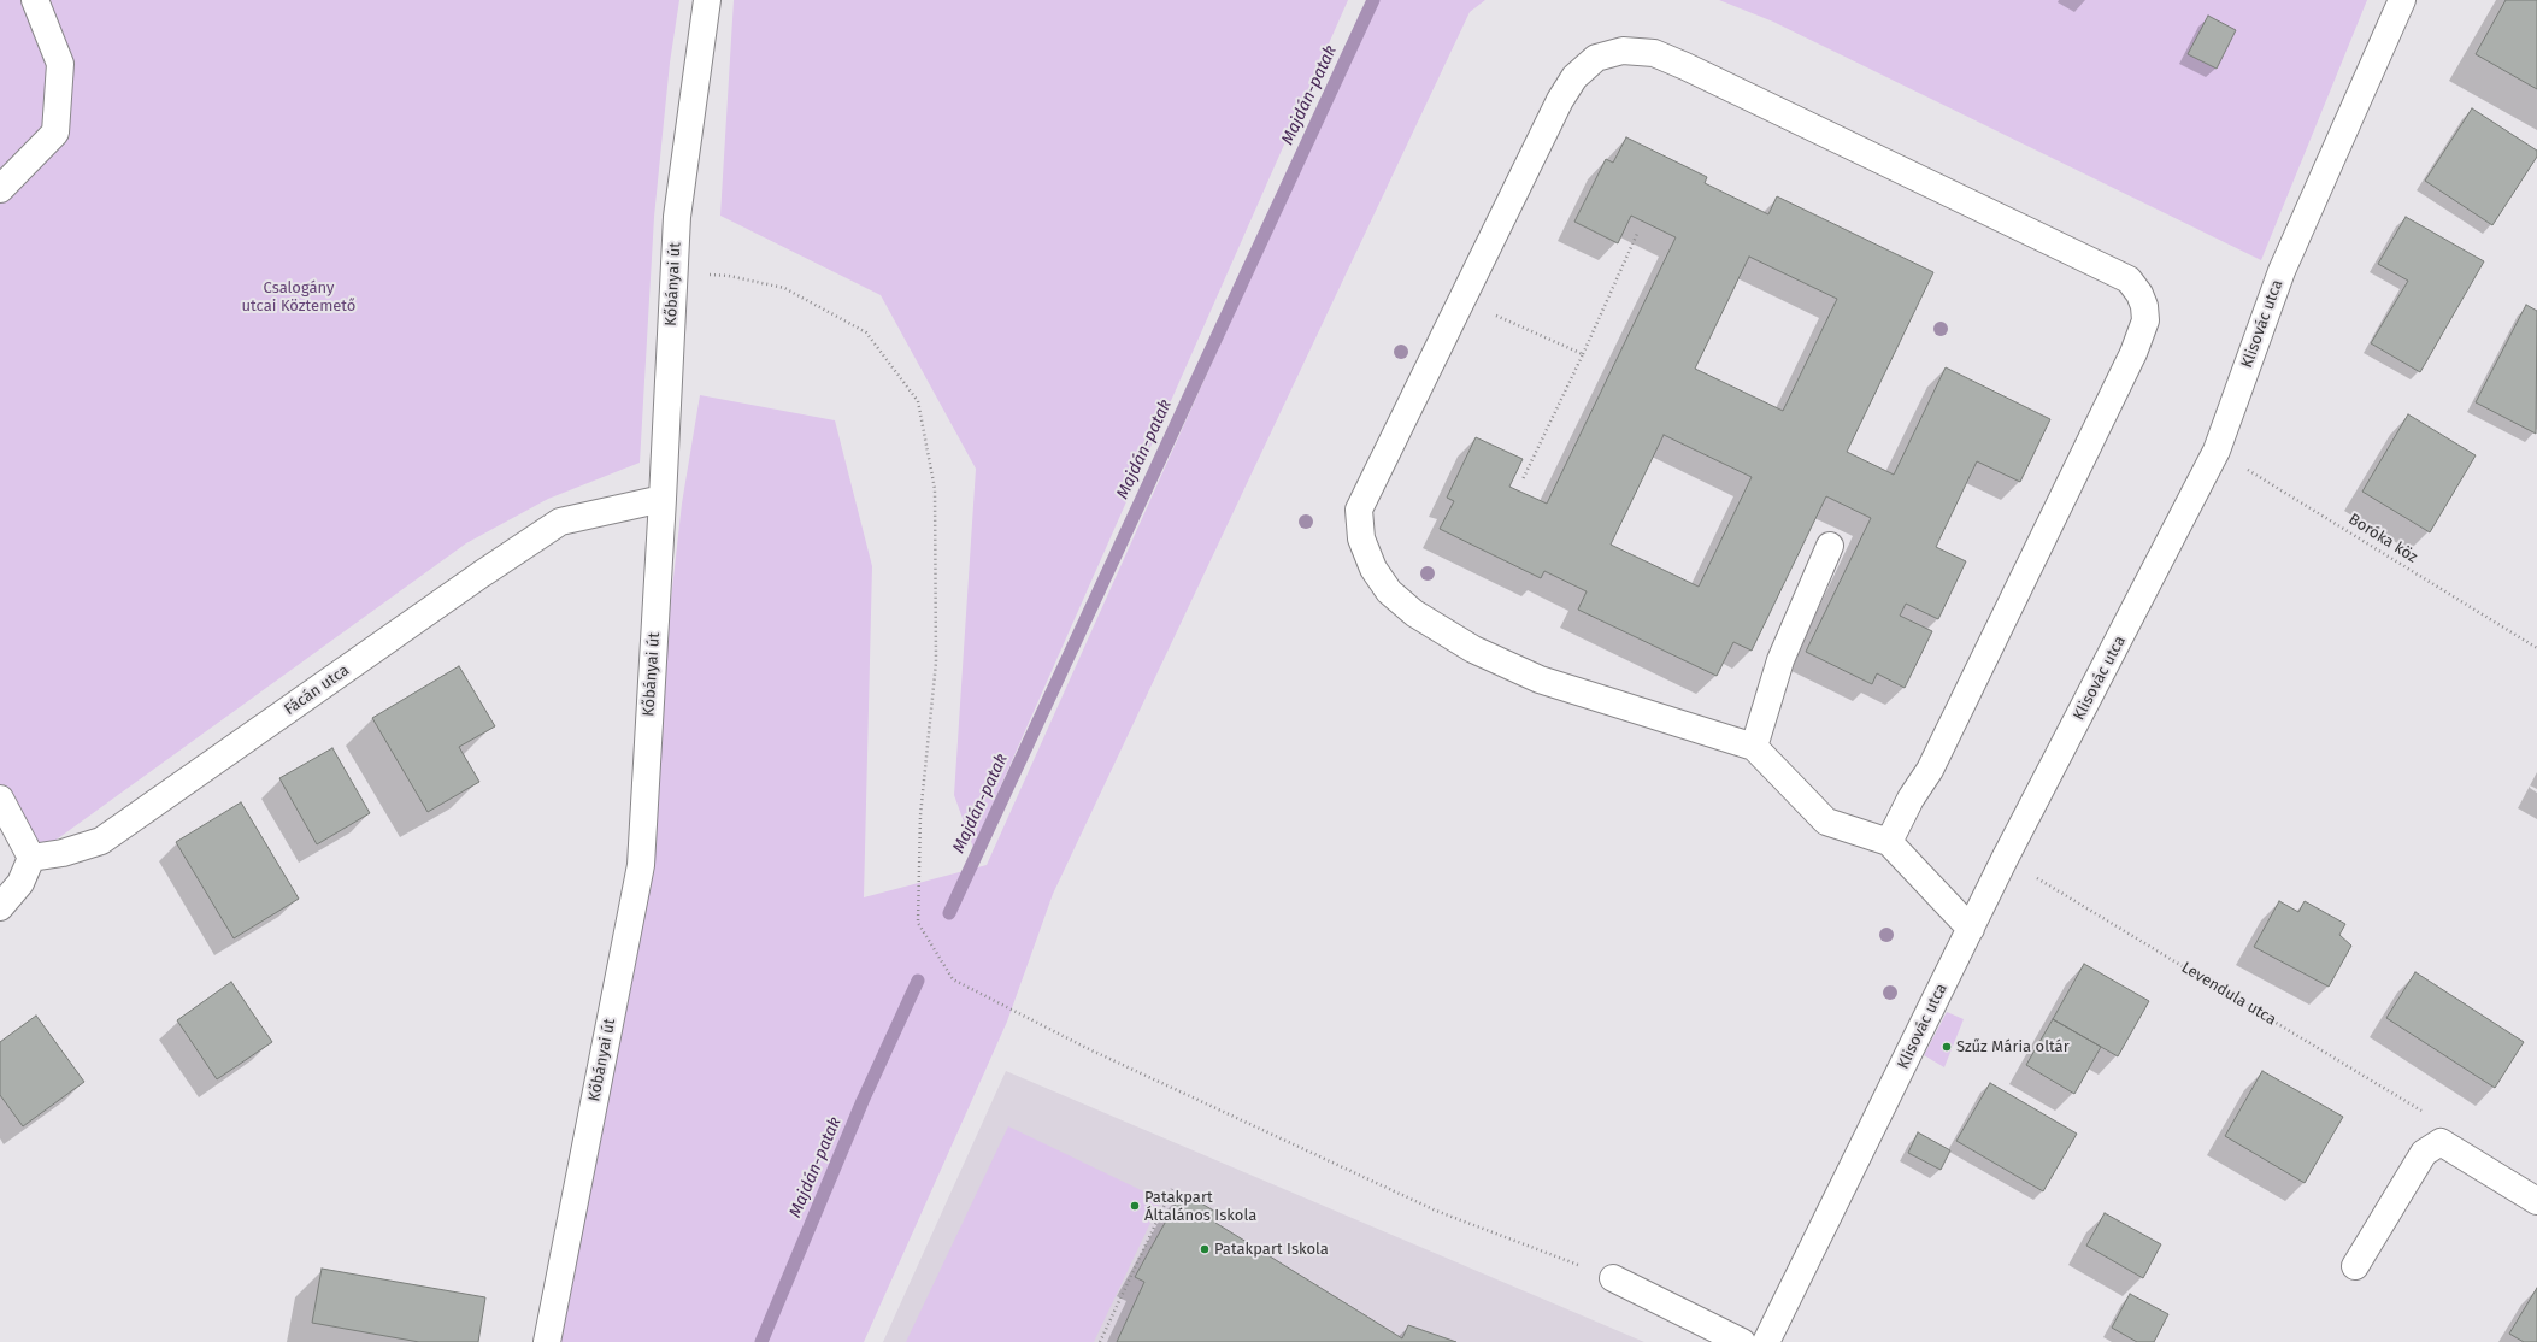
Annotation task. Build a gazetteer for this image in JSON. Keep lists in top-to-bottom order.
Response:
{
  "streets": {
    "street": ["Kőbányai út", "Klisovác utca", "Fácán utca"],
    "path": ["Boróka köz", "Levendula utca"]
  },
  "crossings": [
    ["Kőbányai út", "Fácán utca"],
    ["Klisovác utca", "Boróka köz"],
    ["Klisovác utca", "Levendula utca"]
  ],
  "water": ["Majdán-patak"],
  "parks": ["Csalogány utcai Köztemető"],
  "places": ["Szűz Mária oltár", "Patakpart Általános Iskola", "Patakpart Iskola"]
}
